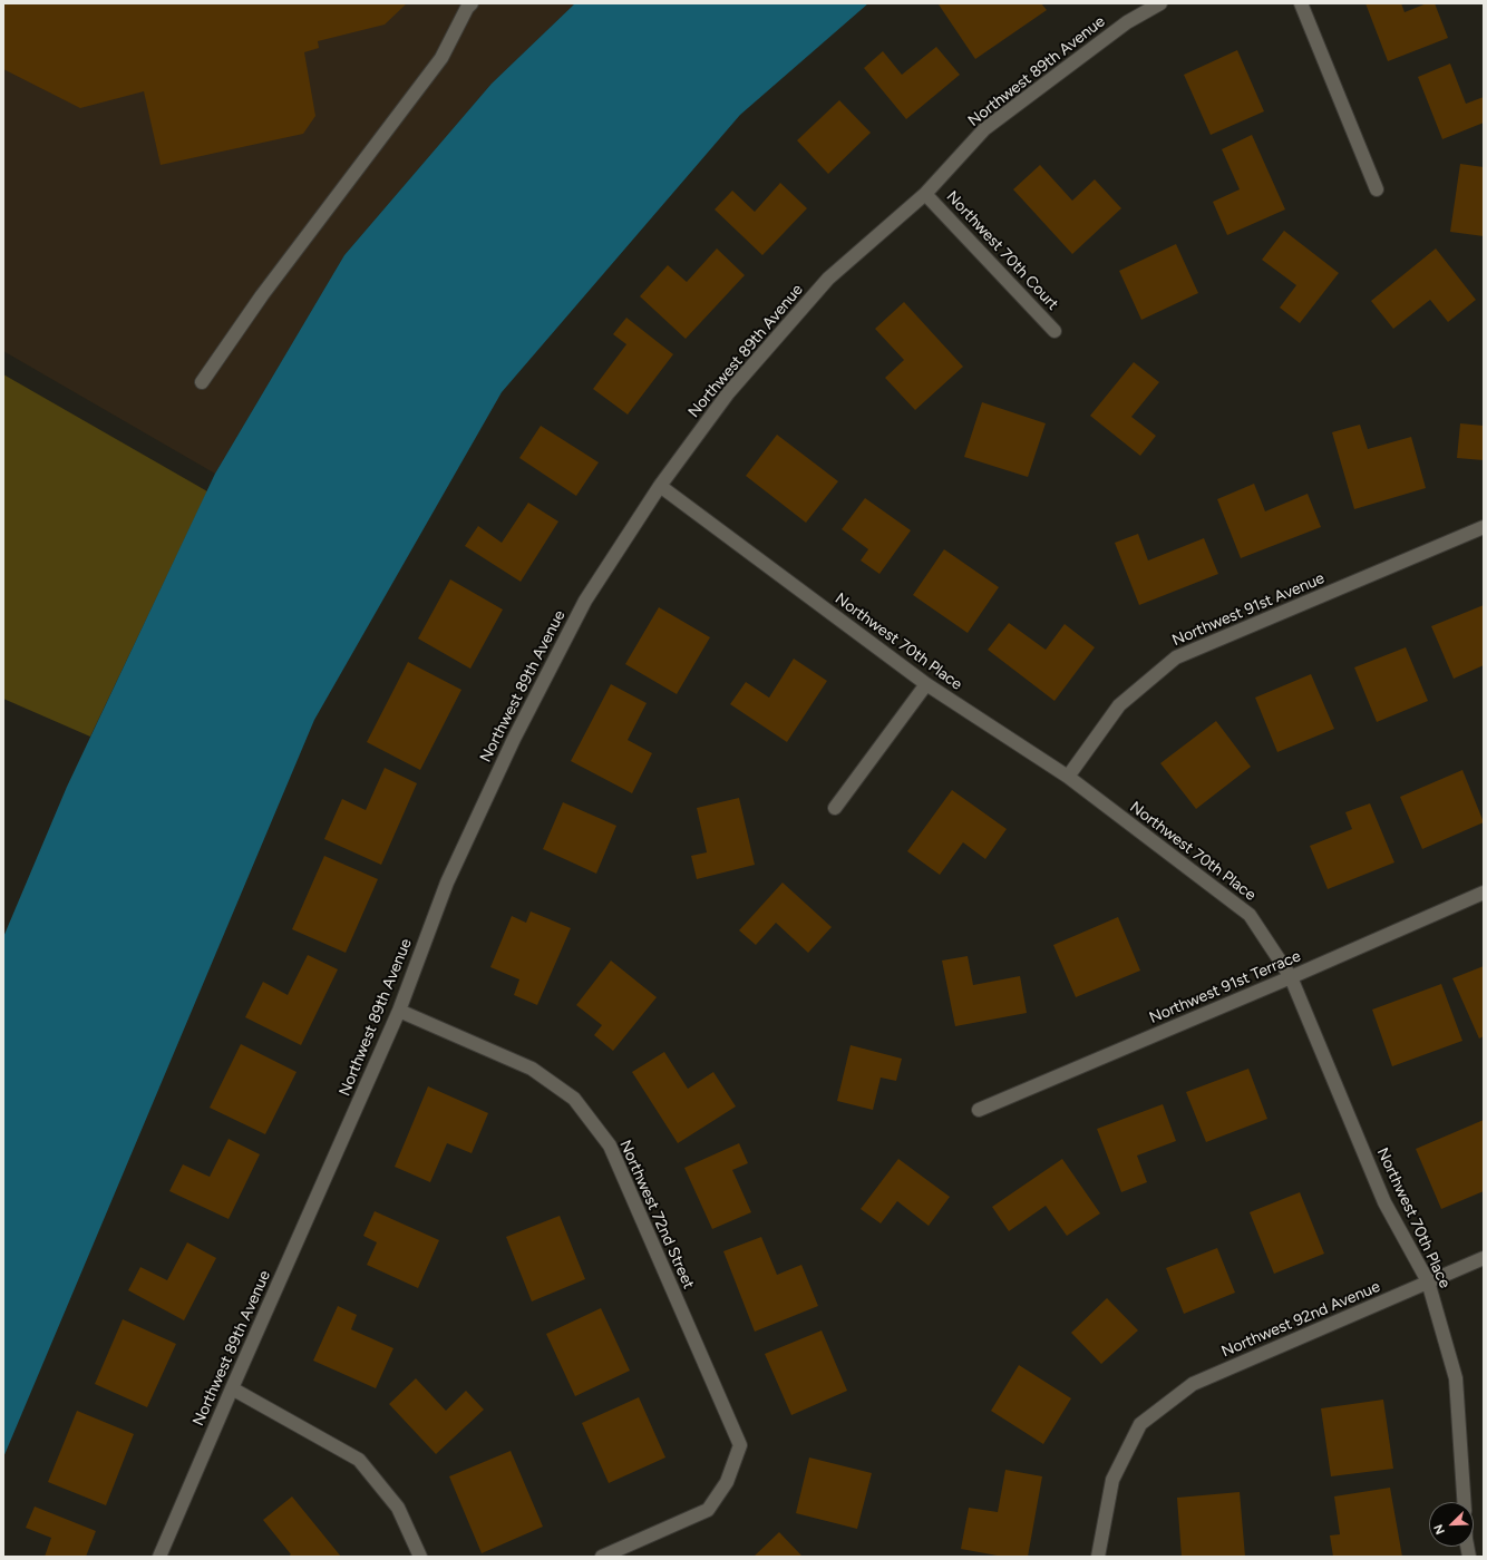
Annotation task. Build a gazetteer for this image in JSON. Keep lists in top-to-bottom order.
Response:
{
  "streets": {
    "street": [
      "Northwest 89th Avenue",
      "Northwest 70th Court",
      "Northwest 91st Avenue",
      "Northwest 70th Place",
      "Northwest 91st Terrace",
      "Northwest 72nd Street",
      "Northwest 92nd Avenue"
    ]
  },
  "crossings": [
    ["Northwest 89th Avenue", "Northwest 70th Court"],
    ["Northwest 89th Avenue", "Northwest 70th Place"],
    ["Northwest 89th Avenue", "Northwest 72nd Street"],
    ["Northwest 91st Avenue", "Northwest 70th Place"],
    ["Northwest 70th Place", "Northwest 91st Terrace"],
    ["Northwest 70th Place", "Northwest 92nd Avenue"]
  ],
  "north": "bottom left"
}
